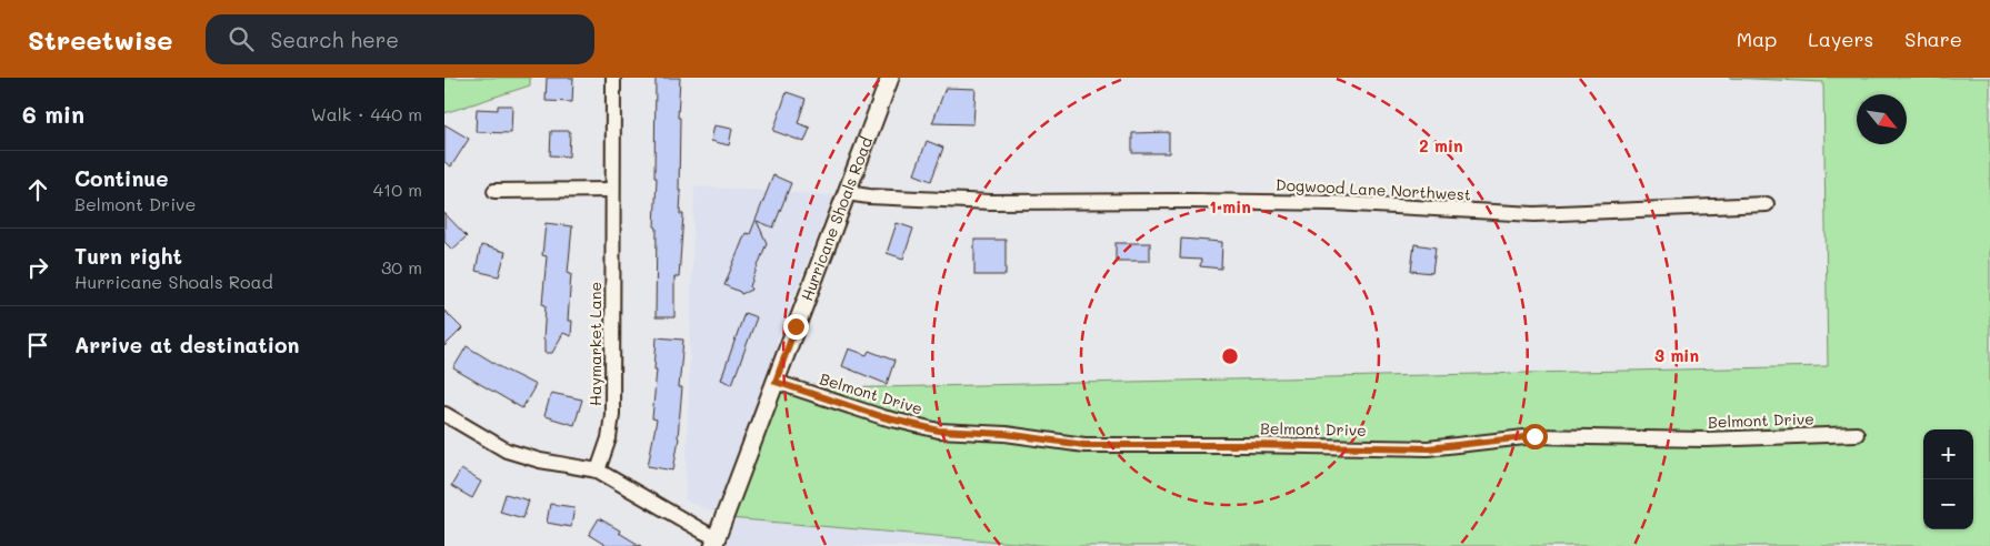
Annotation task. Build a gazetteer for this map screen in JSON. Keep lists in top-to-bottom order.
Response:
{
  "streets": {
    "street": [
      "Dogwood Lane Northwest",
      "Hurricane Shoals Road",
      "Haymarket Lane",
      "Belmont Drive"
    ]
  },
  "crossings": [
    ["Dogwood Lane Northwest", "Hurricane Shoals Road"],
    ["Hurricane Shoals Road", "Belmont Drive"]
  ],
  "north": "bottom right",
  "page": {
    "header": "Streetwise",
    "search": "Search here",
    "nav": ["Map", "Layers", "Share"],
    "heading": ["6 min", "Walk · 440 m"],
    "list": [
      ["Continue", "Belmont Drive", "410 m"],
      ["Turn right", "Hurricane Shoals Road", "30 m"],
      "Arrive at destination"
    ],
    "map_buttons": ["+", "−"]
  },
  "rings": ["2 min", "1 min", "3 min"]
}
